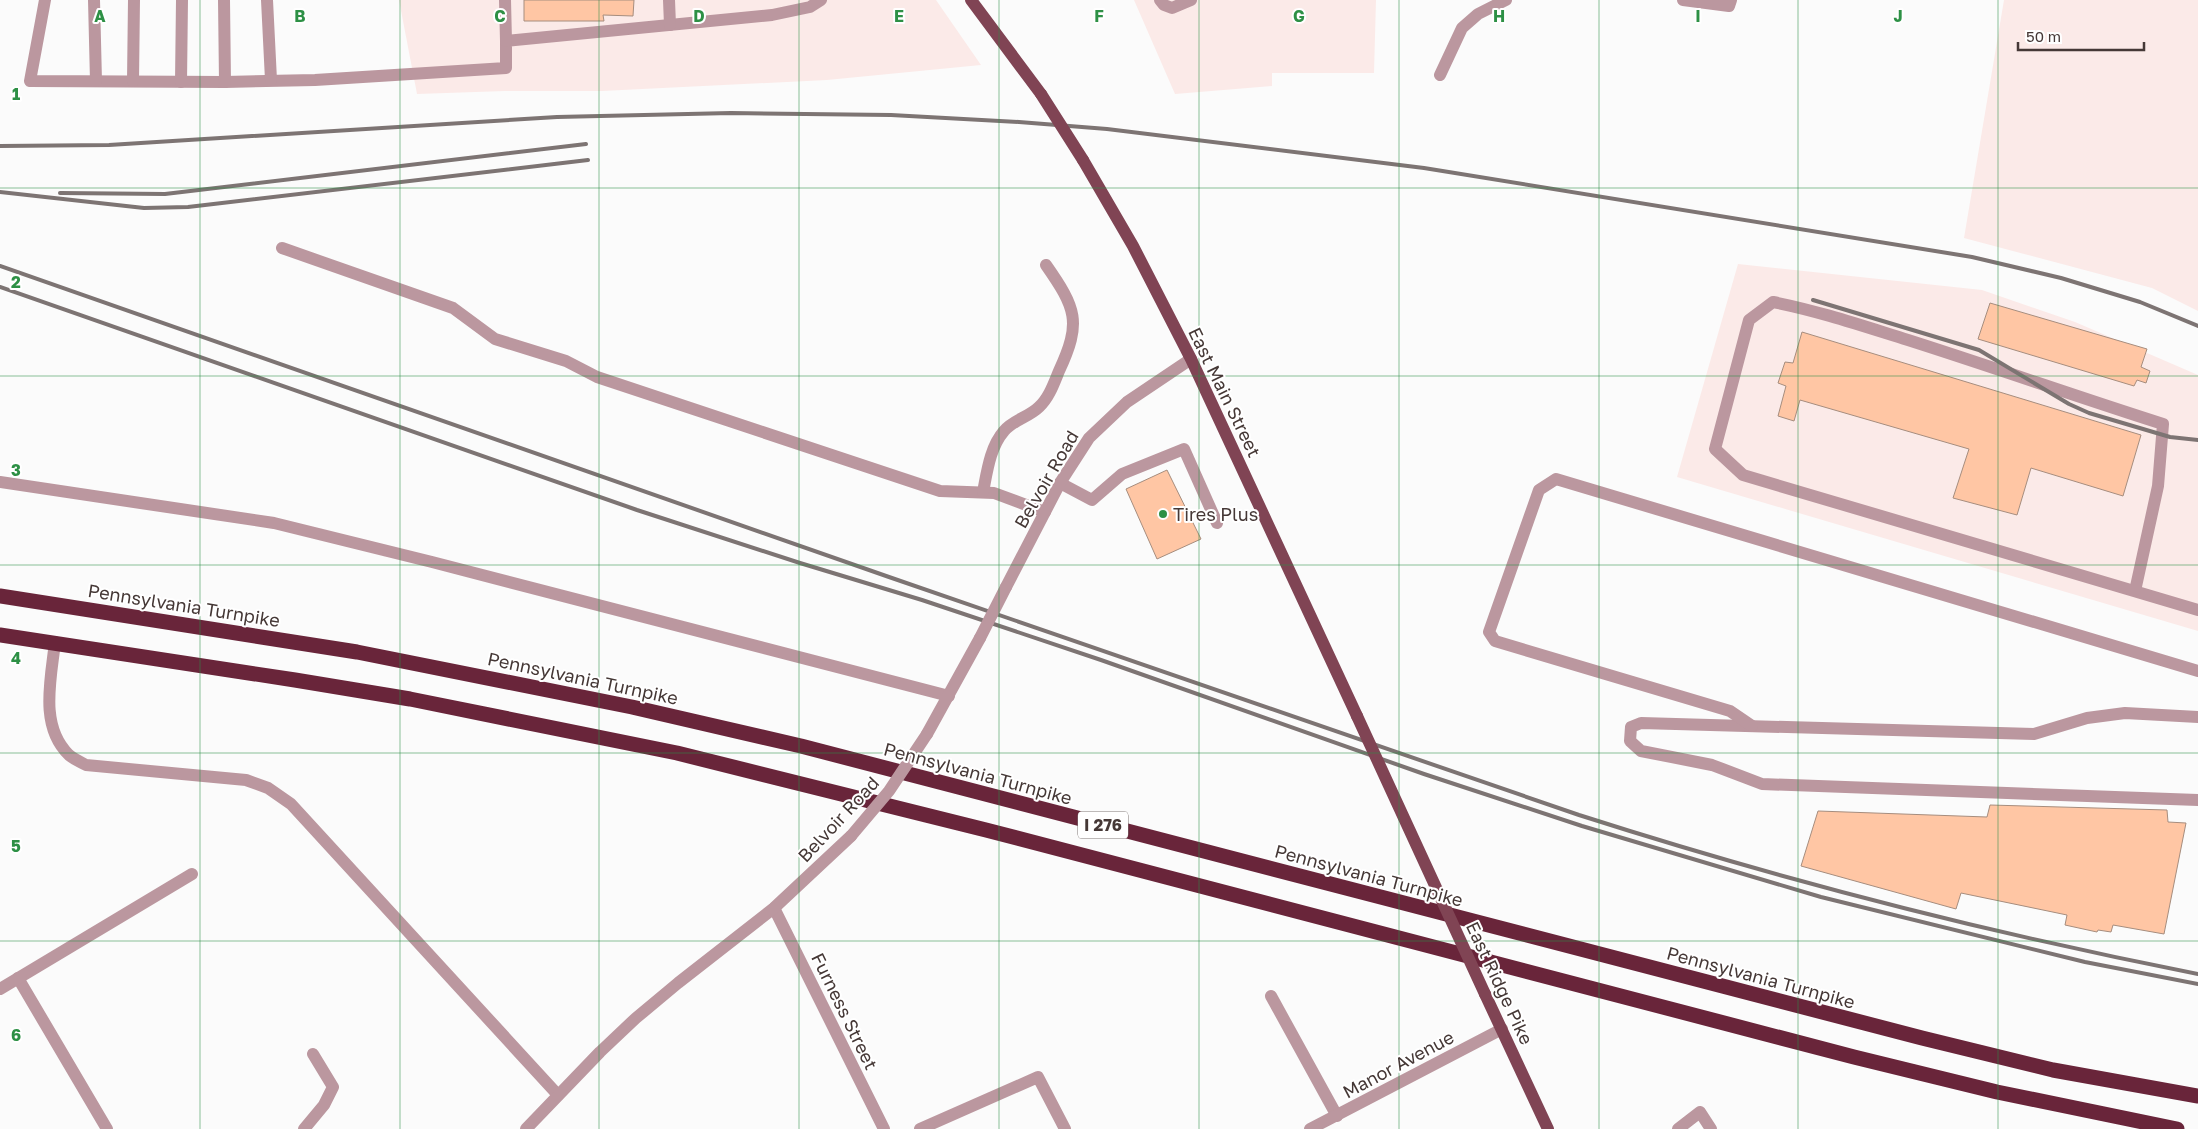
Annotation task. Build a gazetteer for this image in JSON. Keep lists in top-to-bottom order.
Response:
{
  "streets": {
    "highway": ["Pennsylvania Turnpike", "I 276"],
    "main road": ["East Main Street", "East Ridge Pike"],
    "street": ["Belvoir Road", "Furness Street", "Manor Avenue"]
  },
  "crossings": [
    ["East Main Street", "Belvoir Road"],
    ["East Main Street", "East Ridge Pike"],
    ["Belvoir Road", "Furness Street"],
    ["East Ridge Pike", "Manor Avenue"]
  ],
  "places": ["Tires Plus"],
  "scale_bar": "50 m",
  "grid": {
    "columns": [
      "A",
      "B",
      "C",
      "D",
      "E",
      "F",
      "G",
      "H",
      "I",
      "J"
    ],
    "rows": [
      "1",
      "2",
      "3",
      "4",
      "5",
      "6"
    ]
  }
}
